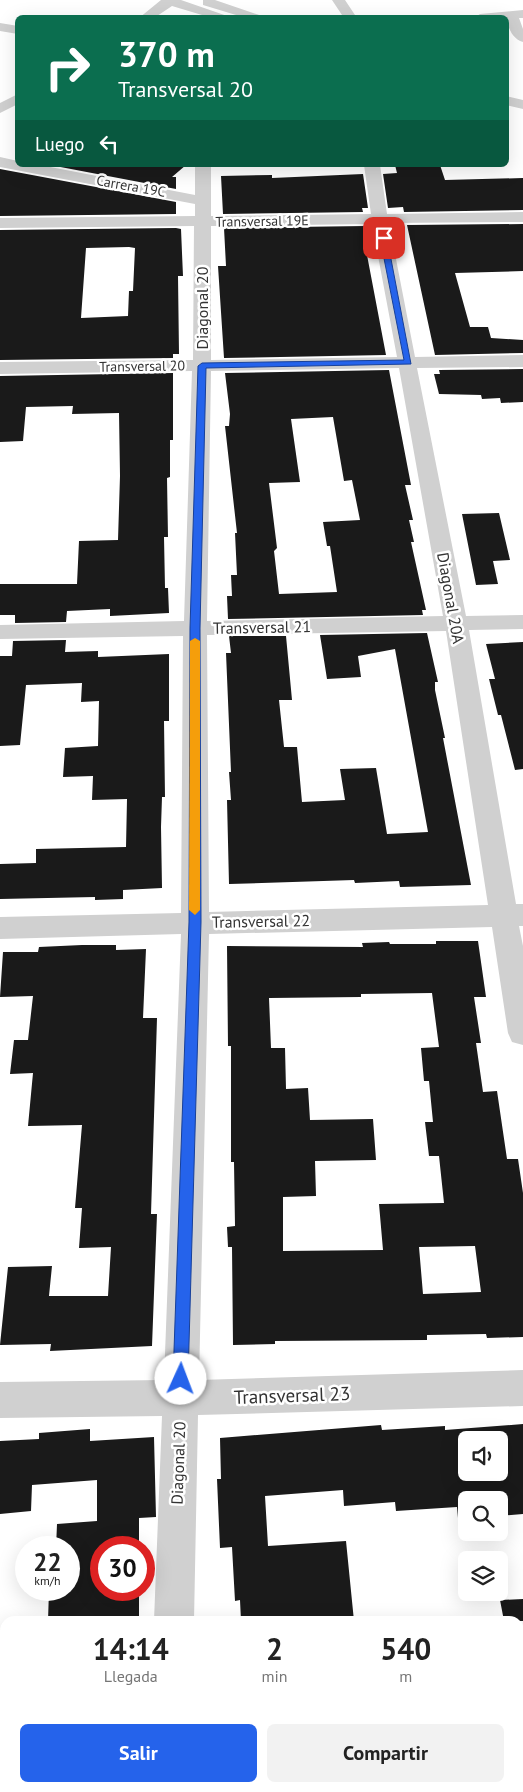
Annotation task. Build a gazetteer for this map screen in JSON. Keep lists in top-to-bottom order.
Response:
{
  "streets": {
    "street": [
      "Carrera 19C",
      "Transversal 19E",
      "Diagonal 20",
      "Transversal 20",
      "Diagonal 20A",
      "Transversal 21",
      "Transversal 22",
      "Transversal 23"
    ]
  },
  "crossings": [
    ["Carrera 19C", "Transversal 19E"],
    ["Carrera 19C", "Diagonal 20"],
    ["Transversal 19E", "Diagonal 20"],
    ["Transversal 19E", "Diagonal 20A"],
    ["Diagonal 20", "Transversal 20"],
    ["Diagonal 20", "Transversal 21"],
    ["Diagonal 20", "Transversal 22"],
    ["Diagonal 20", "Transversal 23"],
    ["Transversal 20", "Diagonal 20A"],
    ["Diagonal 20A", "Transversal 21"],
    ["Diagonal 20A", "Transversal 22"]
  ],
  "page": {
    "turn": ["370 m", "Transversal 20"],
    "then": "Luego",
    "speed": "22 km/h",
    "limit": "30",
    "eta": [
      "14:14",
      "Llegada",
      "2",
      "min",
      "540",
      "m"
    ],
    "buttons": ["Salir", "Compartir"]
  }
}
